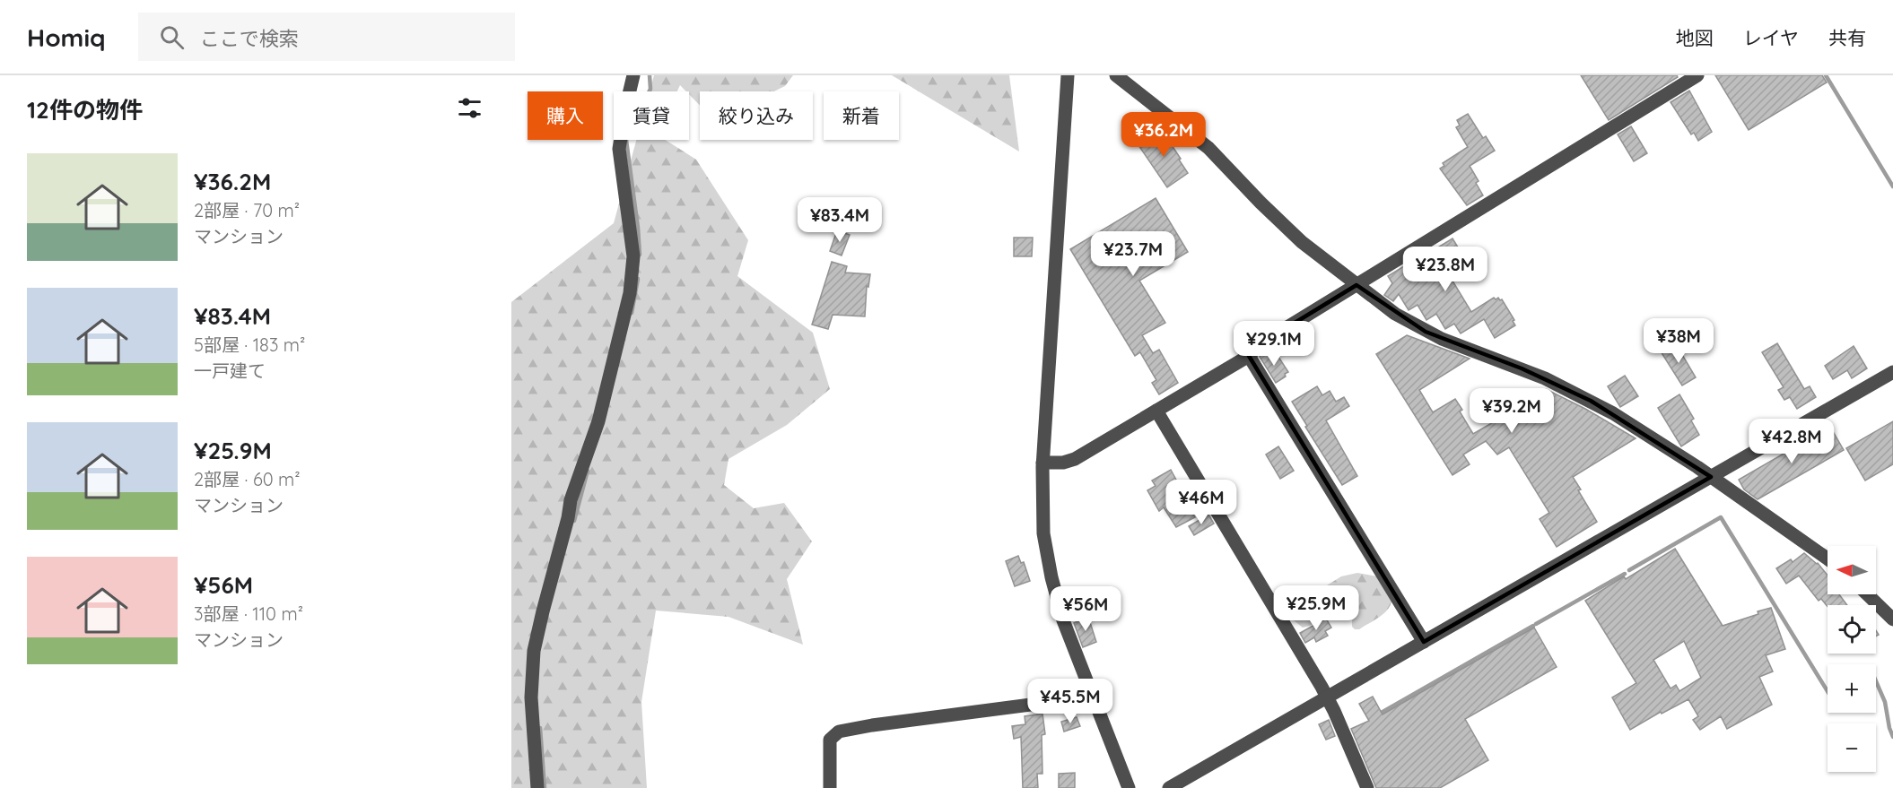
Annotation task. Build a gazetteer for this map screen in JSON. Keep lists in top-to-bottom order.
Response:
{
  "north": "left",
  "page": {
    "header": "Homiq",
    "search": "ここで検索",
    "nav": ["地図", "レイヤ", "共有"],
    "heading": "12件の物件",
    "chip": [
      "購入",
      "賃貸",
      "絞り込み",
      "新着"
    ],
    "price": [
      "¥36.2M",
      "¥83.4M",
      "¥23.7M",
      "¥23.8M",
      "¥38M",
      "¥29.1M",
      "¥39.2M",
      "¥42.8M",
      "¥46M",
      "¥25.9M",
      "¥56M",
      "¥45.5M"
    ],
    "list": [
      {
        "name": "¥36.2M",
        "note": "2部屋 · 70 m² · マンション"
      },
      {
        "name": "¥83.4M",
        "note": "5部屋 · 183 m² · 一戸建て"
      },
      {
        "name": "¥25.9M",
        "note": "2部屋 · 60 m² · マンション"
      },
      {
        "name": "¥56M",
        "note": "3部屋 · 110 m² · マンション"
      }
    ],
    "map_buttons": ["+", "−"]
  }
}
